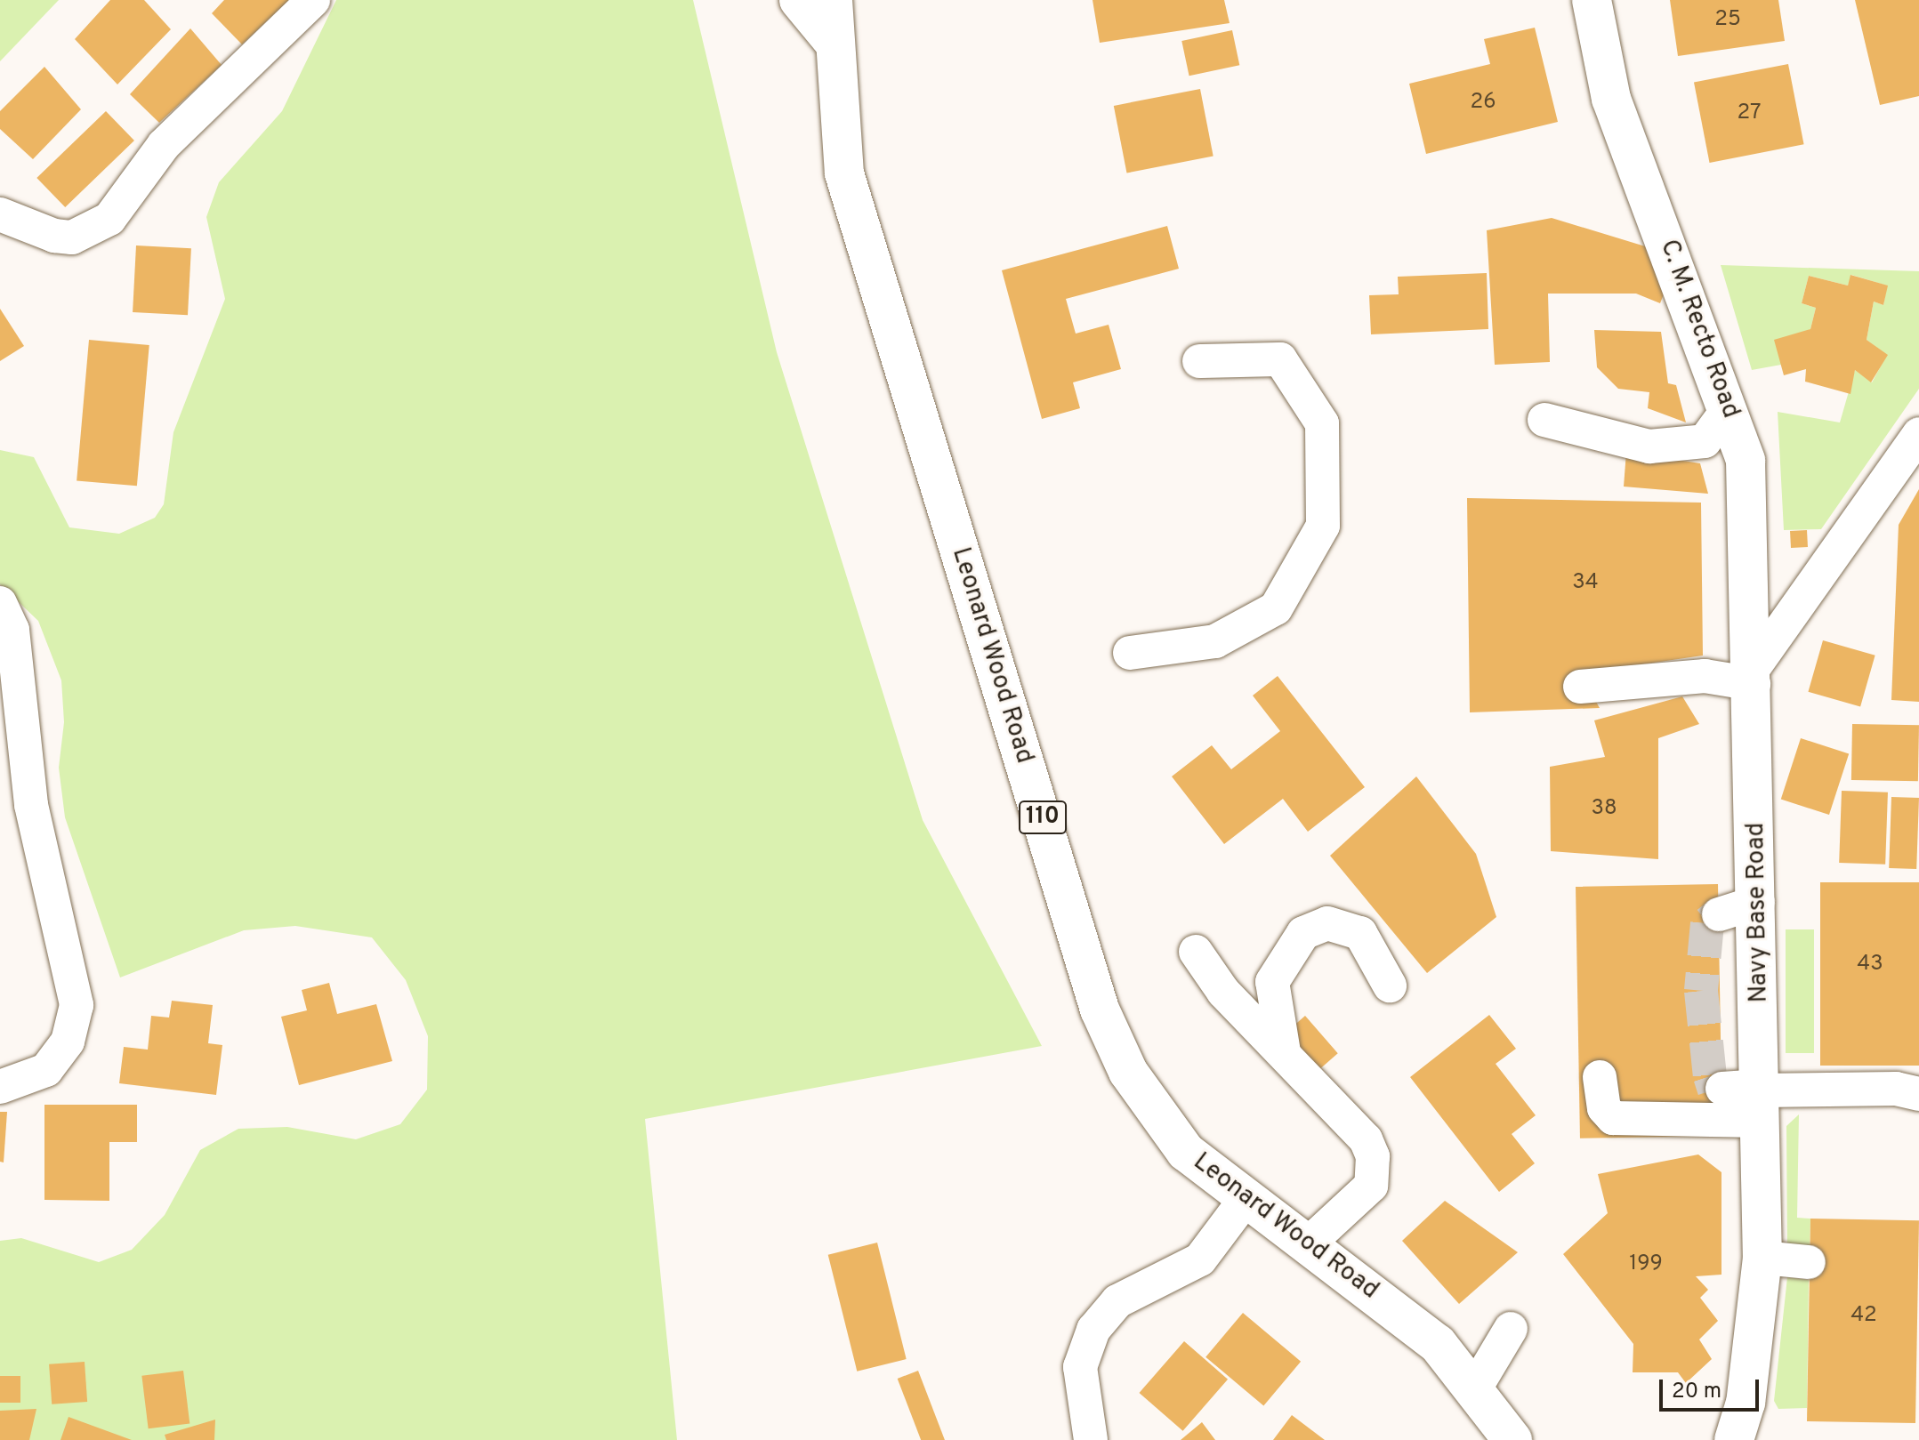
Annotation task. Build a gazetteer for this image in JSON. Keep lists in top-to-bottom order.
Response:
{
  "streets": {
    "main road": [
      "C. M. Recto Road",
      "Leonard Wood Road",
      "110",
      "Navy Base Road"
    ]
  },
  "crossings": [
    ["C. M. Recto Road", "Navy Base Road"]
  ],
  "house_numbers": [
    "25",
    "26",
    "27",
    "34",
    "38",
    "43",
    "199",
    "42"
  ],
  "scale_bar": "20 m"
}
